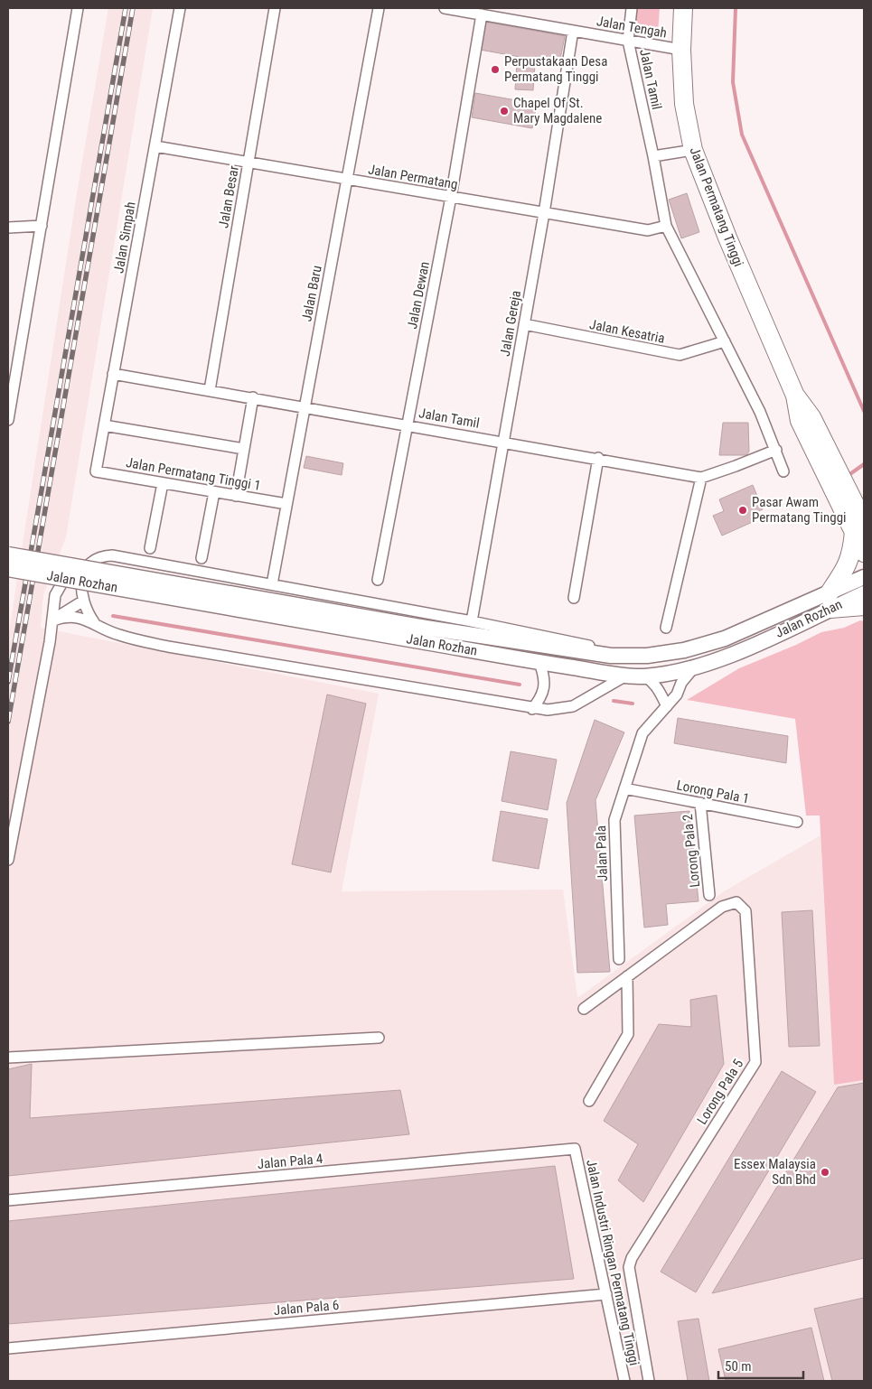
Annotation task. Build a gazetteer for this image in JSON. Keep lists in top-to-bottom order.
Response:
{
  "streets": {
    "highway": ["Jalan Permatang Tinggi"],
    "main road": ["Jalan Rozhan"],
    "street": [
      "Jalan Tengah",
      "Jalan Tamil",
      "Jalan Permatang",
      "Jalan Besar",
      "Jalan Simpah",
      "Jalan Baru",
      "Jalan Dewan",
      "Jalan Gereja",
      "Jalan Kesatria",
      "Jalan Permatang Tinggi 1",
      "Lorong Pala 1",
      "Lorong Pala 2",
      "Jalan Pala",
      "Lorong Pala 5",
      "Jalan Pala 4",
      "Jalan Industri Ringan Permatang Tinggi",
      "Jalan Pala 6"
    ]
  },
  "crossings": [
    ["Jalan Tengah", "Jalan Tamil"],
    ["Jalan Tengah", "Jalan Permatang Tinggi"],
    ["Jalan Tengah", "Jalan Dewan"],
    ["Jalan Tengah", "Jalan Gereja"],
    ["Jalan Tamil", "Jalan Permatang"],
    ["Jalan Tamil", "Jalan Besar"],
    ["Jalan Tamil", "Jalan Simpah"],
    ["Jalan Tamil", "Jalan Baru"],
    ["Jalan Tamil", "Jalan Dewan"],
    ["Jalan Tamil", "Jalan Gereja"],
    ["Jalan Tamil", "Jalan Kesatria"],
    ["Jalan Permatang", "Jalan Besar"],
    ["Jalan Permatang", "Jalan Simpah"],
    ["Jalan Permatang", "Jalan Baru"],
    ["Jalan Permatang", "Jalan Dewan"],
    ["Jalan Permatang", "Jalan Gereja"],
    ["Jalan Simpah", "Jalan Permatang Tinggi 1"],
    ["Jalan Baru", "Jalan Permatang Tinggi 1"],
    ["Jalan Gereja", "Jalan Kesatria"],
    ["Jalan Rozhan", "Jalan Pala"],
    ["Lorong Pala 1", "Lorong Pala 2"],
    ["Lorong Pala 1", "Jalan Pala"],
    ["Jalan Pala 4", "Jalan Industri Ringan Permatang Tinggi"],
    ["Jalan Industri Ringan Permatang Tinggi", "Jalan Pala 6"]
  ],
  "places": [
    "Perpustakaan Desa Permatang Tinggi",
    "Chapel Of St. Mary Magdalene",
    "Pasar Awam Permatang Tinggi",
    "Essex Malaysia Sdn Bhd"
  ],
  "scale_bar": "50 m"
}
